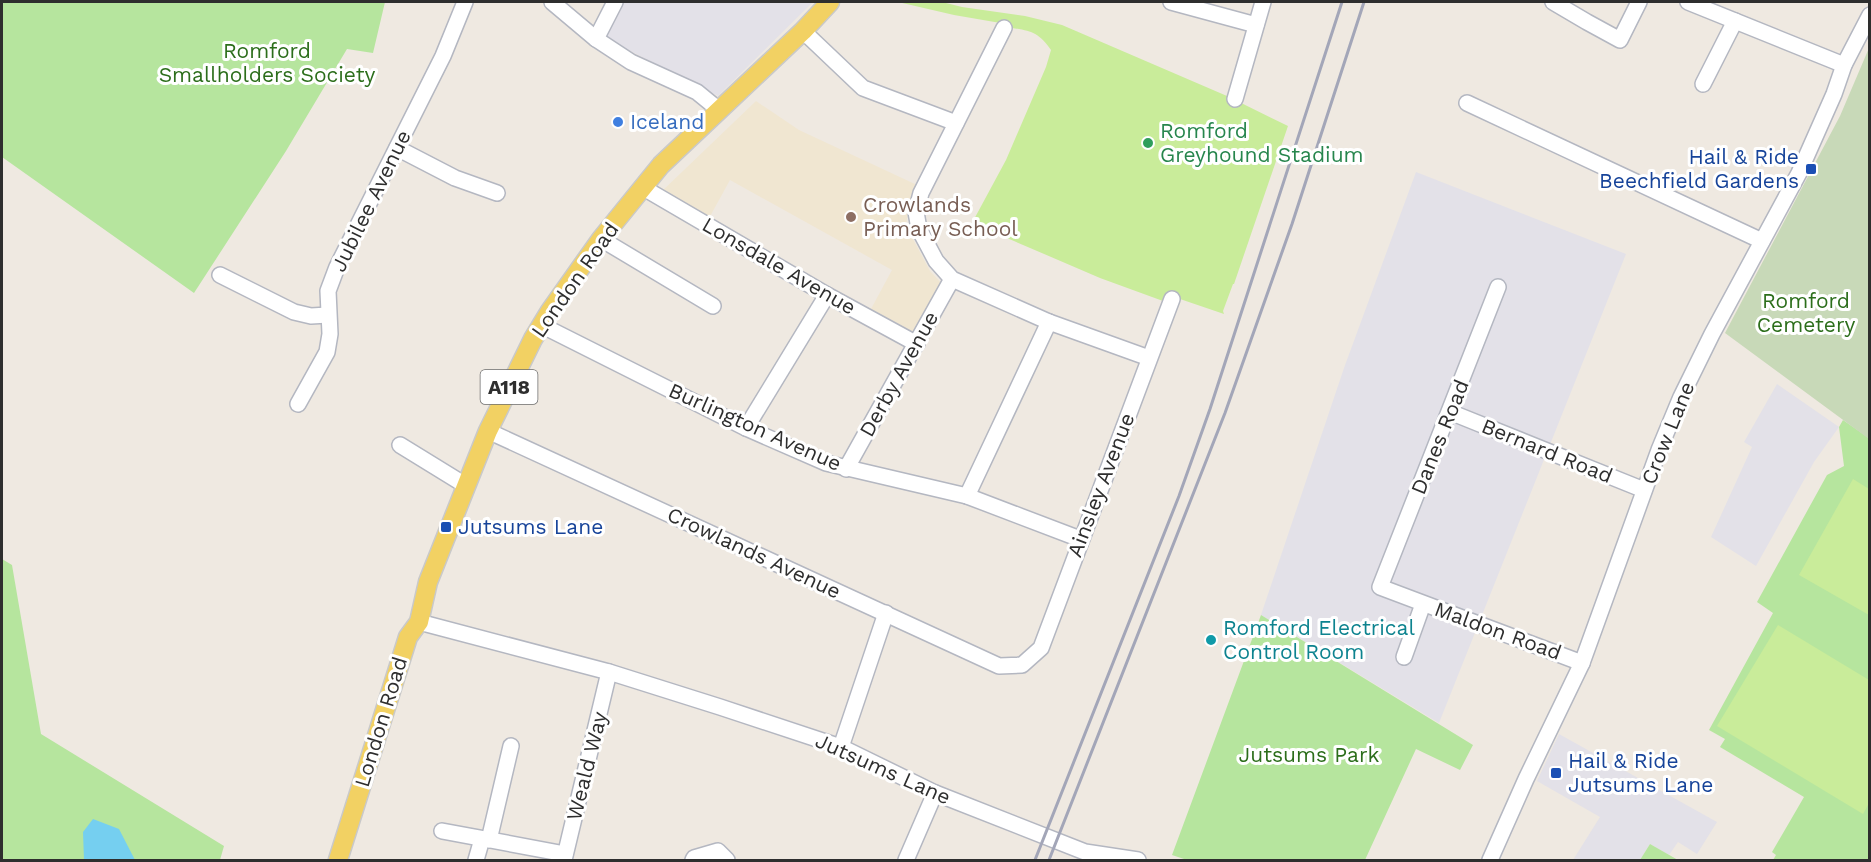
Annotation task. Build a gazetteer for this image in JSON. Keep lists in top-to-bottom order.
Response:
{
  "streets": {
    "main road": ["London Road", "A118"],
    "street": [
      "Jubilee Avenue",
      "Lonsdale Avenue",
      "Derby Avenue",
      "Burlington Avenue",
      "Crow Lane",
      "Danes Road",
      "Bernard Road",
      "Ainsley Avenue",
      "Crowlands Avenue",
      "Maldon Road",
      "Weald Way",
      "Jutsums Lane"
    ]
  },
  "crossings": [
    ["Lonsdale Avenue", "London Road"],
    ["Lonsdale Avenue", "Derby Avenue"],
    ["London Road", "Burlington Avenue"],
    ["London Road", "Crowlands Avenue"],
    ["London Road", "Jutsums Lane"],
    ["Derby Avenue", "Burlington Avenue"],
    ["Burlington Avenue", "Ainsley Avenue"],
    ["Crow Lane", "Bernard Road"],
    ["Crow Lane", "Maldon Road"],
    ["Danes Road", "Bernard Road"],
    ["Danes Road", "Maldon Road"],
    ["Ainsley Avenue", "Crowlands Avenue"],
    ["Weald Way", "Jutsums Lane"]
  ],
  "parks": ["Romford Smallholders Society", "Romford Cemetery", "Jutsums Park"],
  "places": {
    "other": [
      "Iceland",
      "Romford Greyhound Stadium",
      "Crowlands Primary School",
      "Romford Electrical Control Room"
    ],
    "transit": ["Hail & Ride Beechfield Gardens", "Jutsums Lane", "Hail & Ride Jutsums Lane"]
  }
}
